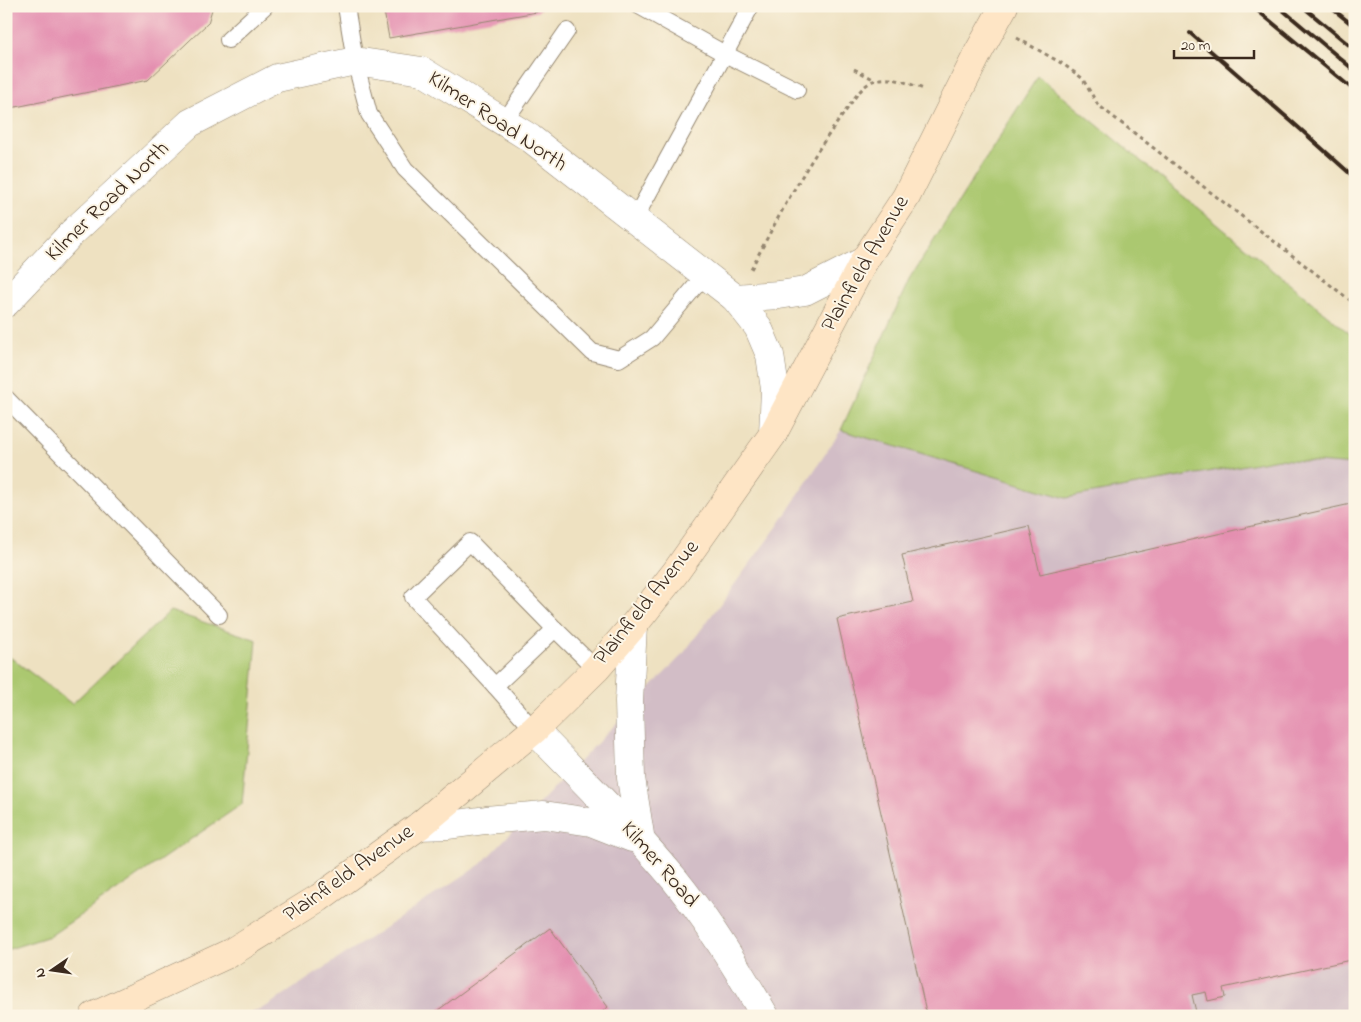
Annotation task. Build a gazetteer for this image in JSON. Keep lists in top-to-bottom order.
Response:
{
  "streets": {
    "main road": ["Plainfield Avenue"],
    "street": ["Kilmer Road North", "Kilmer Road"]
  },
  "crossings": [
    ["Kilmer Road North", "Plainfield Avenue"],
    ["Plainfield Avenue", "Kilmer Road"]
  ],
  "scale_bar": "20 m",
  "north": "left"
}
